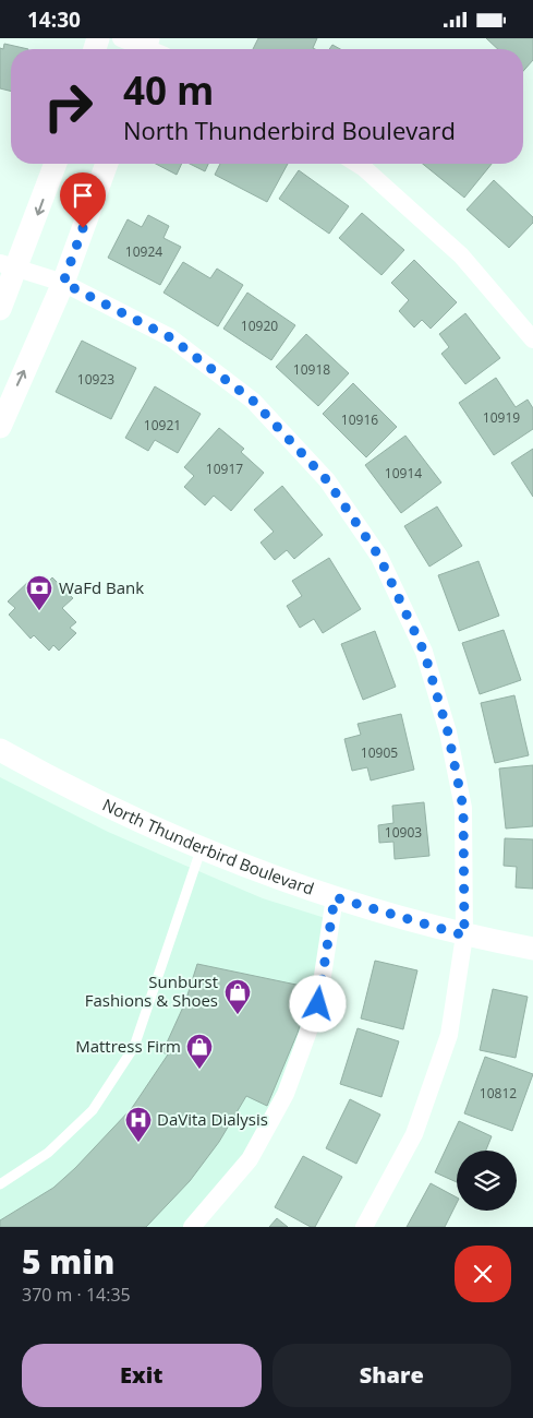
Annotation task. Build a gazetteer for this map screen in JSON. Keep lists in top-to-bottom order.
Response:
{
  "streets": {
    "street": ["North Thunderbird Boulevard"]
  },
  "places": {
    "bank": ["WaFd Bank"],
    "shop": ["Sunburst Fashions & Shoes", "Mattress Firm"],
    "hospital": ["DaVita Dialysis"]
  },
  "house_numbers": [
    "10924",
    "10920",
    "10918",
    "10923",
    "10919",
    "10916",
    "10921",
    "10917",
    "10914",
    "10905",
    "10903",
    "10812"
  ],
  "page": {
    "status": "14:30",
    "turn": ["40 m", "North Thunderbird Boulevard"],
    "heading": ["5 min", "370 m · 14:35"],
    "buttons": ["Exit", "Share"]
  }
}
